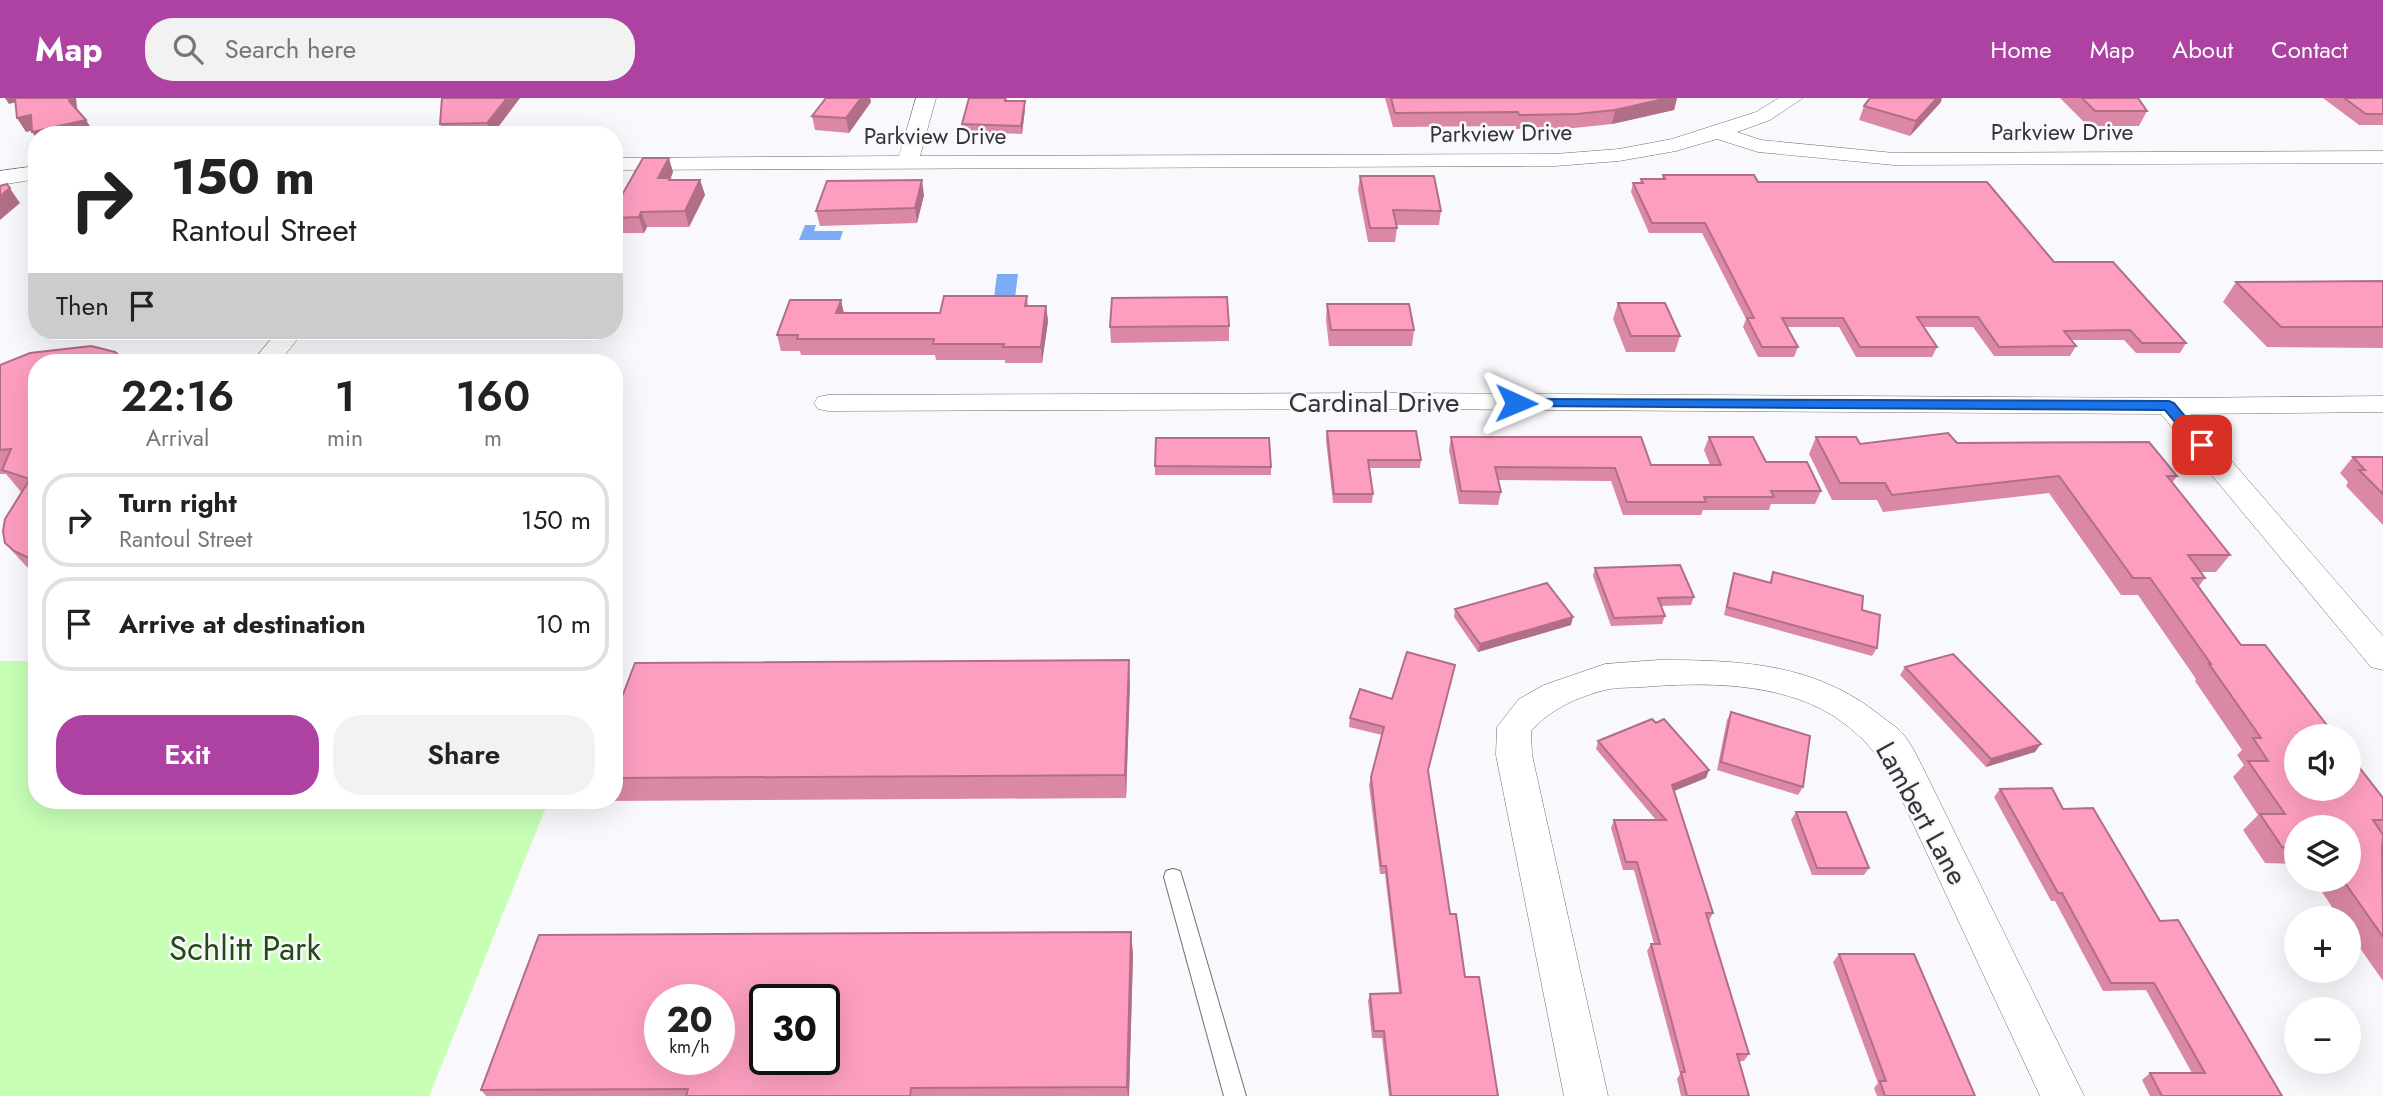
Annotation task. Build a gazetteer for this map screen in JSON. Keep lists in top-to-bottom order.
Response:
{
  "streets": {
    "street": ["Parkview Drive", "Cardinal Drive", "Lambert Lane"]
  },
  "parks": ["Schlitt Park"],
  "page": {
    "header": "Map",
    "search": "Search here",
    "nav": [
      "Home",
      "Map",
      "About",
      "Contact"
    ],
    "turn": ["150 m", "Rantoul Street"],
    "then": "Then",
    "eta": [
      "22:16",
      "Arrival",
      "1",
      "min",
      "160",
      "m"
    ],
    "list": [
      {
        "name": "Turn right",
        "note": "Rantoul Street",
        "value": "150 m"
      },
      {
        "name": "Arrive at destination",
        "value": "10 m"
      }
    ],
    "buttons": ["Exit", "Share"],
    "map_buttons": ["+", "−"],
    "speed": "20 km/h",
    "limit": "30"
  }
}
